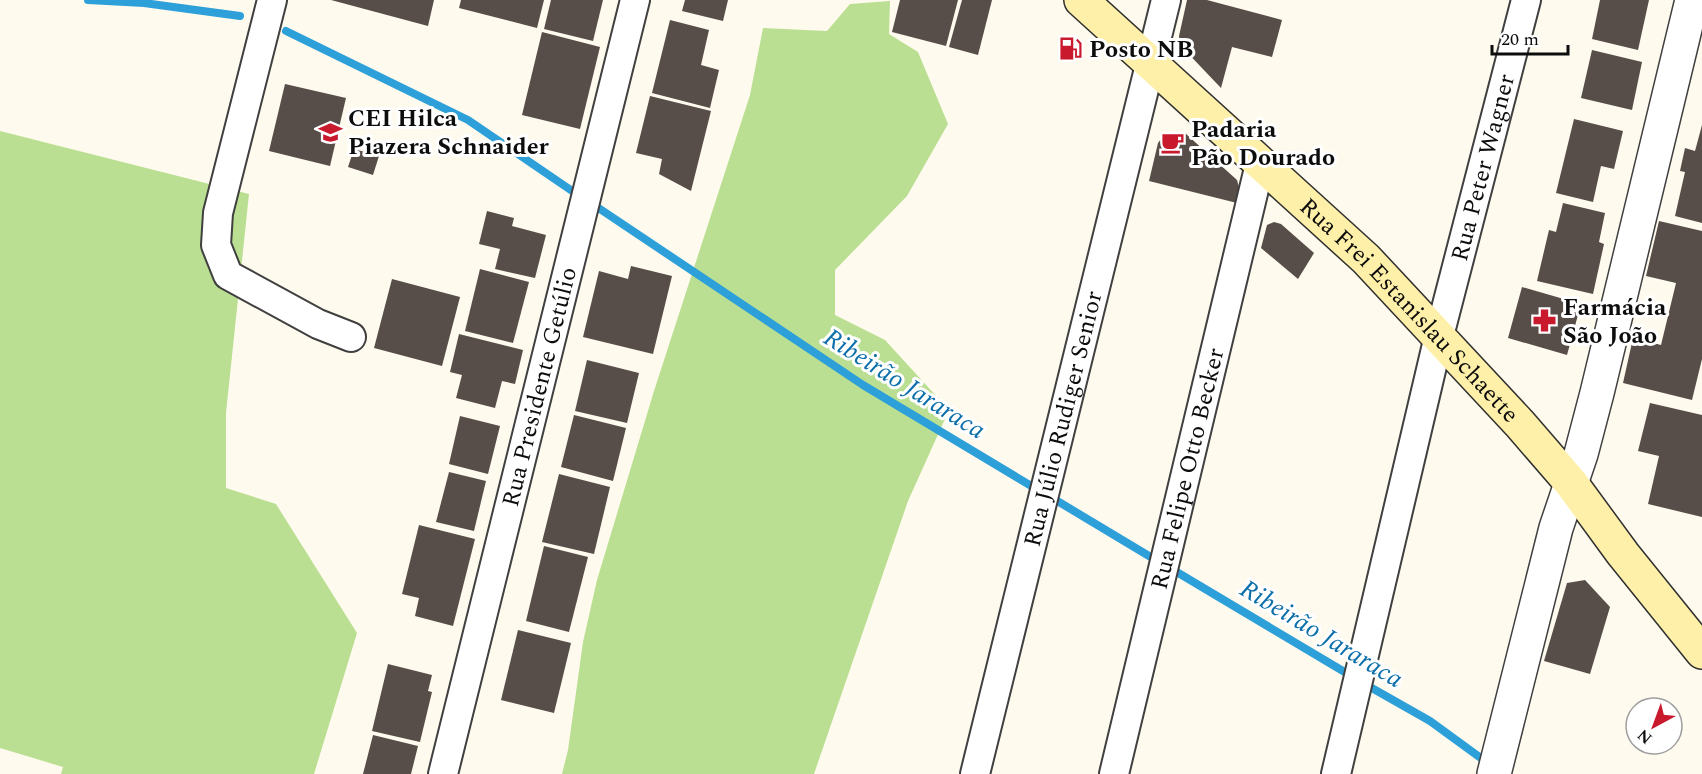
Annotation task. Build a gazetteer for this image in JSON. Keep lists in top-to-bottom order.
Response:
{
  "streets": {
    "main road": ["Rua Frei Estanislau Schaette"],
    "street": [
      "Rua Peter Wagner",
      "Rua Presidente Getúlio",
      "Rua Júlio Rudiger Senior",
      "Rua Felipe Otto Becker"
    ]
  },
  "crossings": [
    ["Rua Peter Wagner", "Rua Frei Estanislau Schaette"],
    ["Rua Frei Estanislau Schaette", "Rua Júlio Rudiger Senior"],
    ["Rua Frei Estanislau Schaette", "Rua Felipe Otto Becker"]
  ],
  "water": ["Ribeirão Jararaca"],
  "places": {
    "fuel station": ["Posto NB"],
    "school or university": ["CEI Hilca Piazera Schnaider"],
    "cafe": ["Padaria Pão Dourado"],
    "pharmacy": ["Farmácia São João"]
  },
  "scale_bar": "20 m",
  "north": "bottom left"
}
